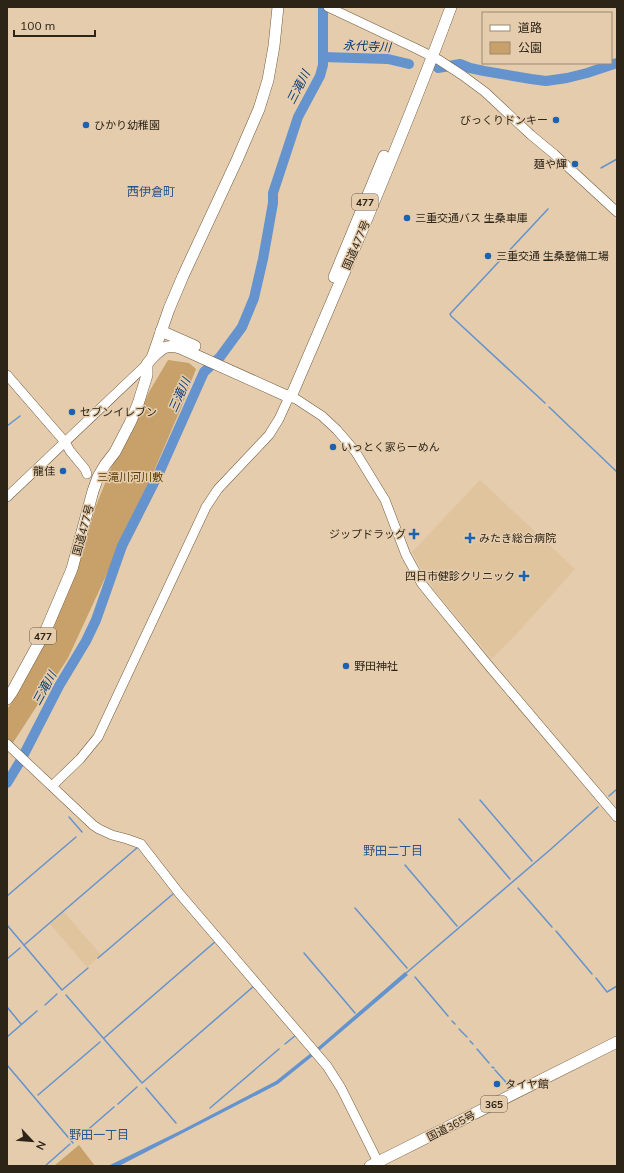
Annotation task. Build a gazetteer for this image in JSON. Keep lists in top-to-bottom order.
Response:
{
  "streets": {
    "highway": [
      "477",
      "国道477号",
      "365",
      "国道365号"
    ]
  },
  "districts": ["西伊倉町", "野田二丁目", "野田一丁目"],
  "water": ["永代寺川", "三滝川"],
  "parks": ["三滝川河川敷"],
  "places": {
    "other": [
      "びっくりドンキー",
      "ひかり幼稚園",
      "麺や輝",
      "三重交通バス 生桑車庫",
      "三重交通 生桑整備工場",
      "セブンイレブン",
      "いっとく家らーめん",
      "龍佳",
      "野田神社",
      "タイヤ館"
    ],
    "health": ["ジップドラッグ", "みたき総合病院", "四日市健診クリニック"]
  },
  "legend": ["道路", "公園"],
  "scale_bar": "100 m",
  "north": "bottom right"
}
